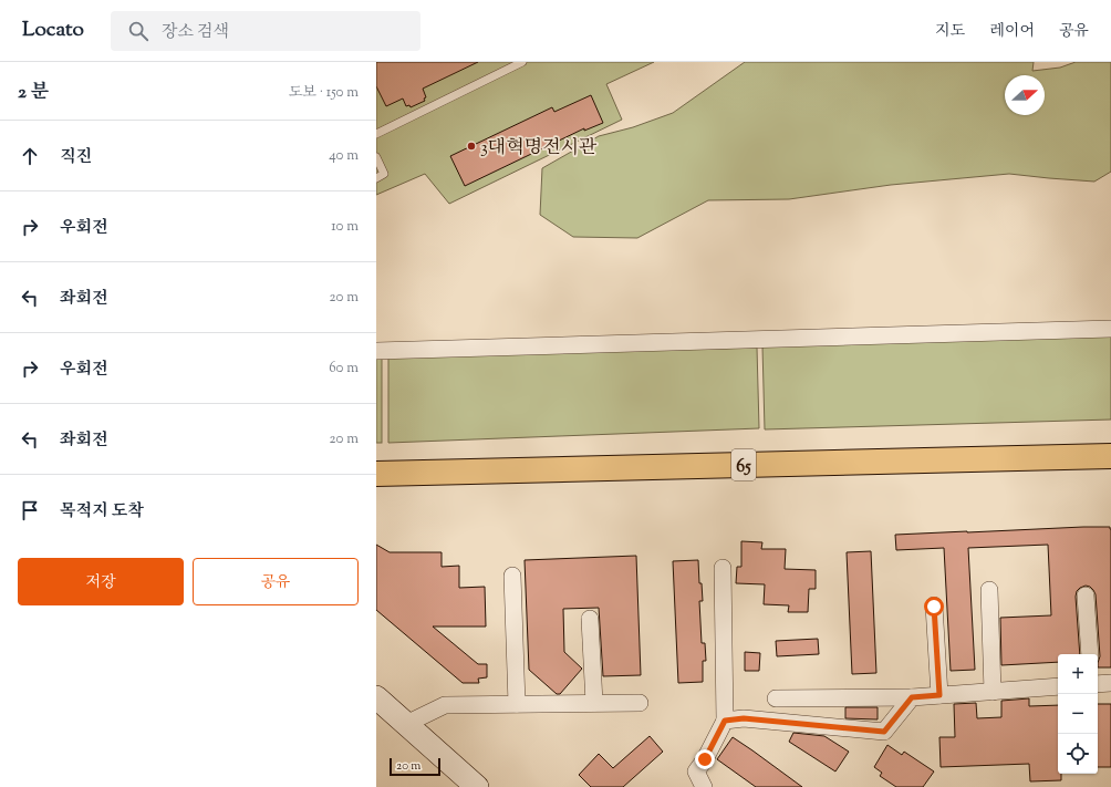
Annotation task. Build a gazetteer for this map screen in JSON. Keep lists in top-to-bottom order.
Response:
{
  "streets": {
    "main road": ["65"]
  },
  "places": ["3대혁명전시관"],
  "scale_bar": "20 m",
  "north": "right",
  "page": {
    "header": "Locato",
    "search": "장소 검색",
    "nav": ["지도", "레이어", "공유"],
    "heading": ["2 분", "도보 · 150 m"],
    "list": [
      ["직진", "40 m"],
      ["우회전", "10 m"],
      ["좌회전", "20 m"],
      ["우회전", "60 m"],
      ["좌회전", "20 m"],
      "목적지 도착"
    ],
    "buttons": ["저장", "공유"],
    "map_buttons": ["+", "−"],
    "scale": "20 m"
  }
}
